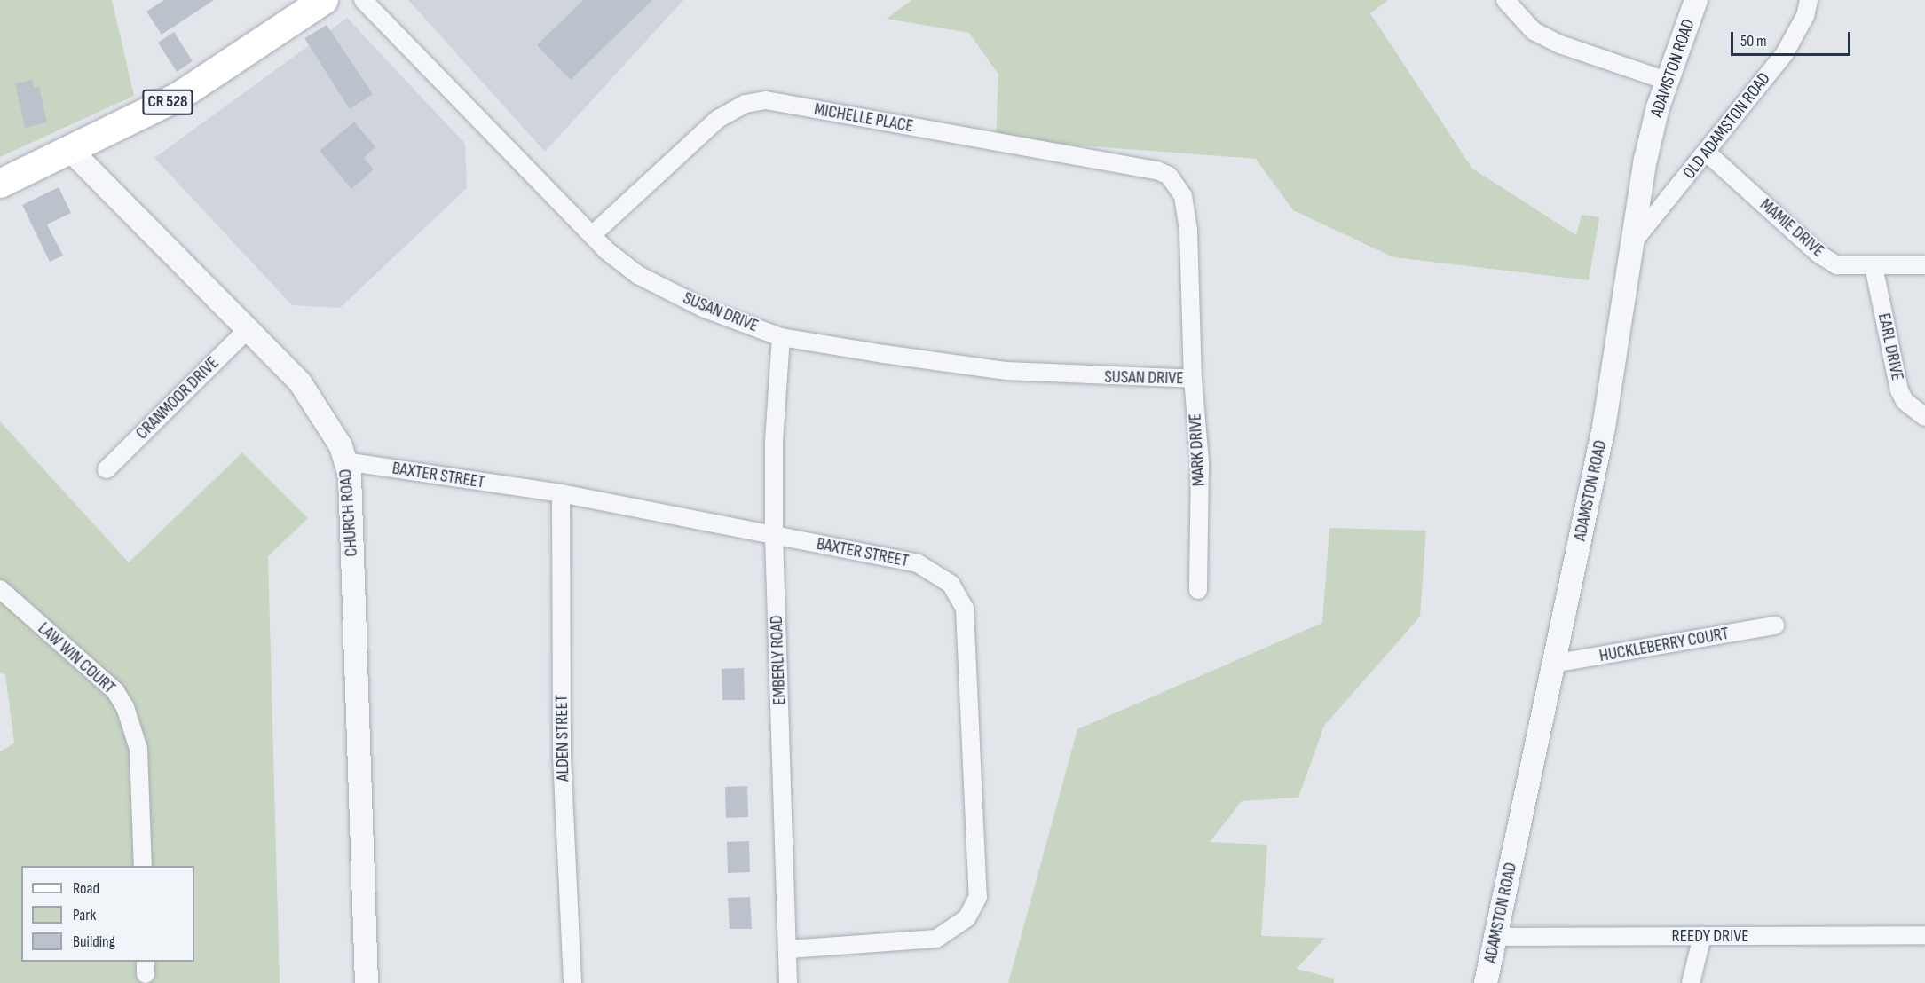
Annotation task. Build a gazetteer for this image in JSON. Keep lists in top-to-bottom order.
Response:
{
  "streets": {
    "main road": ["CR 528"],
    "street": [
      "ADAMSTON ROAD",
      "MICHELLE PLACE",
      "OLD ADAMSTON ROAD",
      "MAMIE DRIVE",
      "SUSAN DRIVE",
      "EARL DRIVE",
      "CRANMOOR DRIVE",
      "MARK DRIVE",
      "BAXTER STREET",
      "CHURCH ROAD",
      "HUCKLEBERRY COURT",
      "LAW WIN COURT",
      "EMBERLY ROAD",
      "ALDEN STREET",
      "REEDY DRIVE"
    ]
  },
  "crossings": [
    ["ADAMSTON ROAD", "OLD ADAMSTON ROAD"],
    ["ADAMSTON ROAD", "HUCKLEBERRY COURT"],
    ["ADAMSTON ROAD", "REEDY DRIVE"],
    ["CR 528", "CHURCH ROAD"],
    ["MICHELLE PLACE", "SUSAN DRIVE"],
    ["MICHELLE PLACE", "MARK DRIVE"],
    ["OLD ADAMSTON ROAD", "MAMIE DRIVE"],
    ["MAMIE DRIVE", "EARL DRIVE"],
    ["SUSAN DRIVE", "MARK DRIVE"],
    ["SUSAN DRIVE", "EMBERLY ROAD"],
    ["CRANMOOR DRIVE", "CHURCH ROAD"],
    ["BAXTER STREET", "CHURCH ROAD"],
    ["BAXTER STREET", "EMBERLY ROAD"],
    ["BAXTER STREET", "ALDEN STREET"]
  ],
  "legend": ["Road", "Park", "Building"],
  "scale_bar": "50 m"
}
